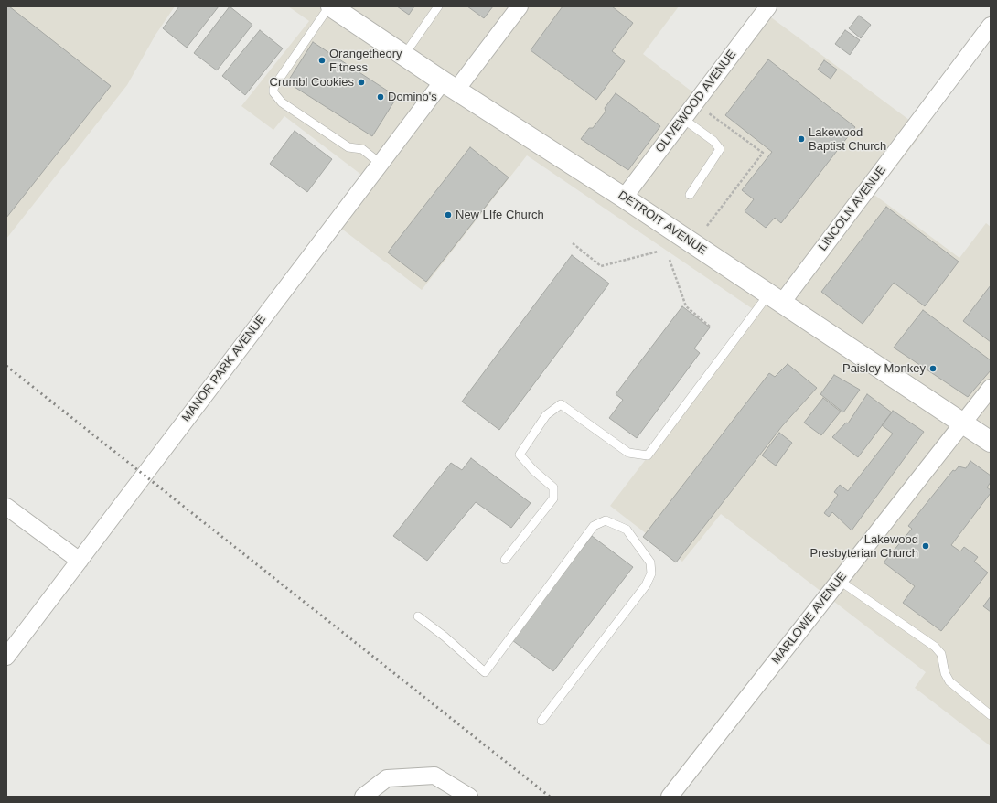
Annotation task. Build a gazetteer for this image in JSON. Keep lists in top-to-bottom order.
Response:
{
  "streets": {
    "main road": ["DETROIT AVENUE"],
    "street": [
      "OLIVEWOOD AVENUE",
      "LINCOLN AVENUE",
      "MANOR PARK AVENUE",
      "MARLOWE AVENUE"
    ]
  },
  "crossings": [
    ["OLIVEWOOD AVENUE", "DETROIT AVENUE"],
    ["LINCOLN AVENUE", "DETROIT AVENUE"],
    ["DETROIT AVENUE", "MANOR PARK AVENUE"],
    ["DETROIT AVENUE", "MARLOWE AVENUE"]
  ],
  "places": [
    "Orangetheory Fitness",
    "Crumbl Cookies",
    "Domino's",
    "Lakewood Baptist Church",
    "New LIfe Church",
    "Paisley Monkey",
    "Lakewood Presbyterian Church"
  ]
}
